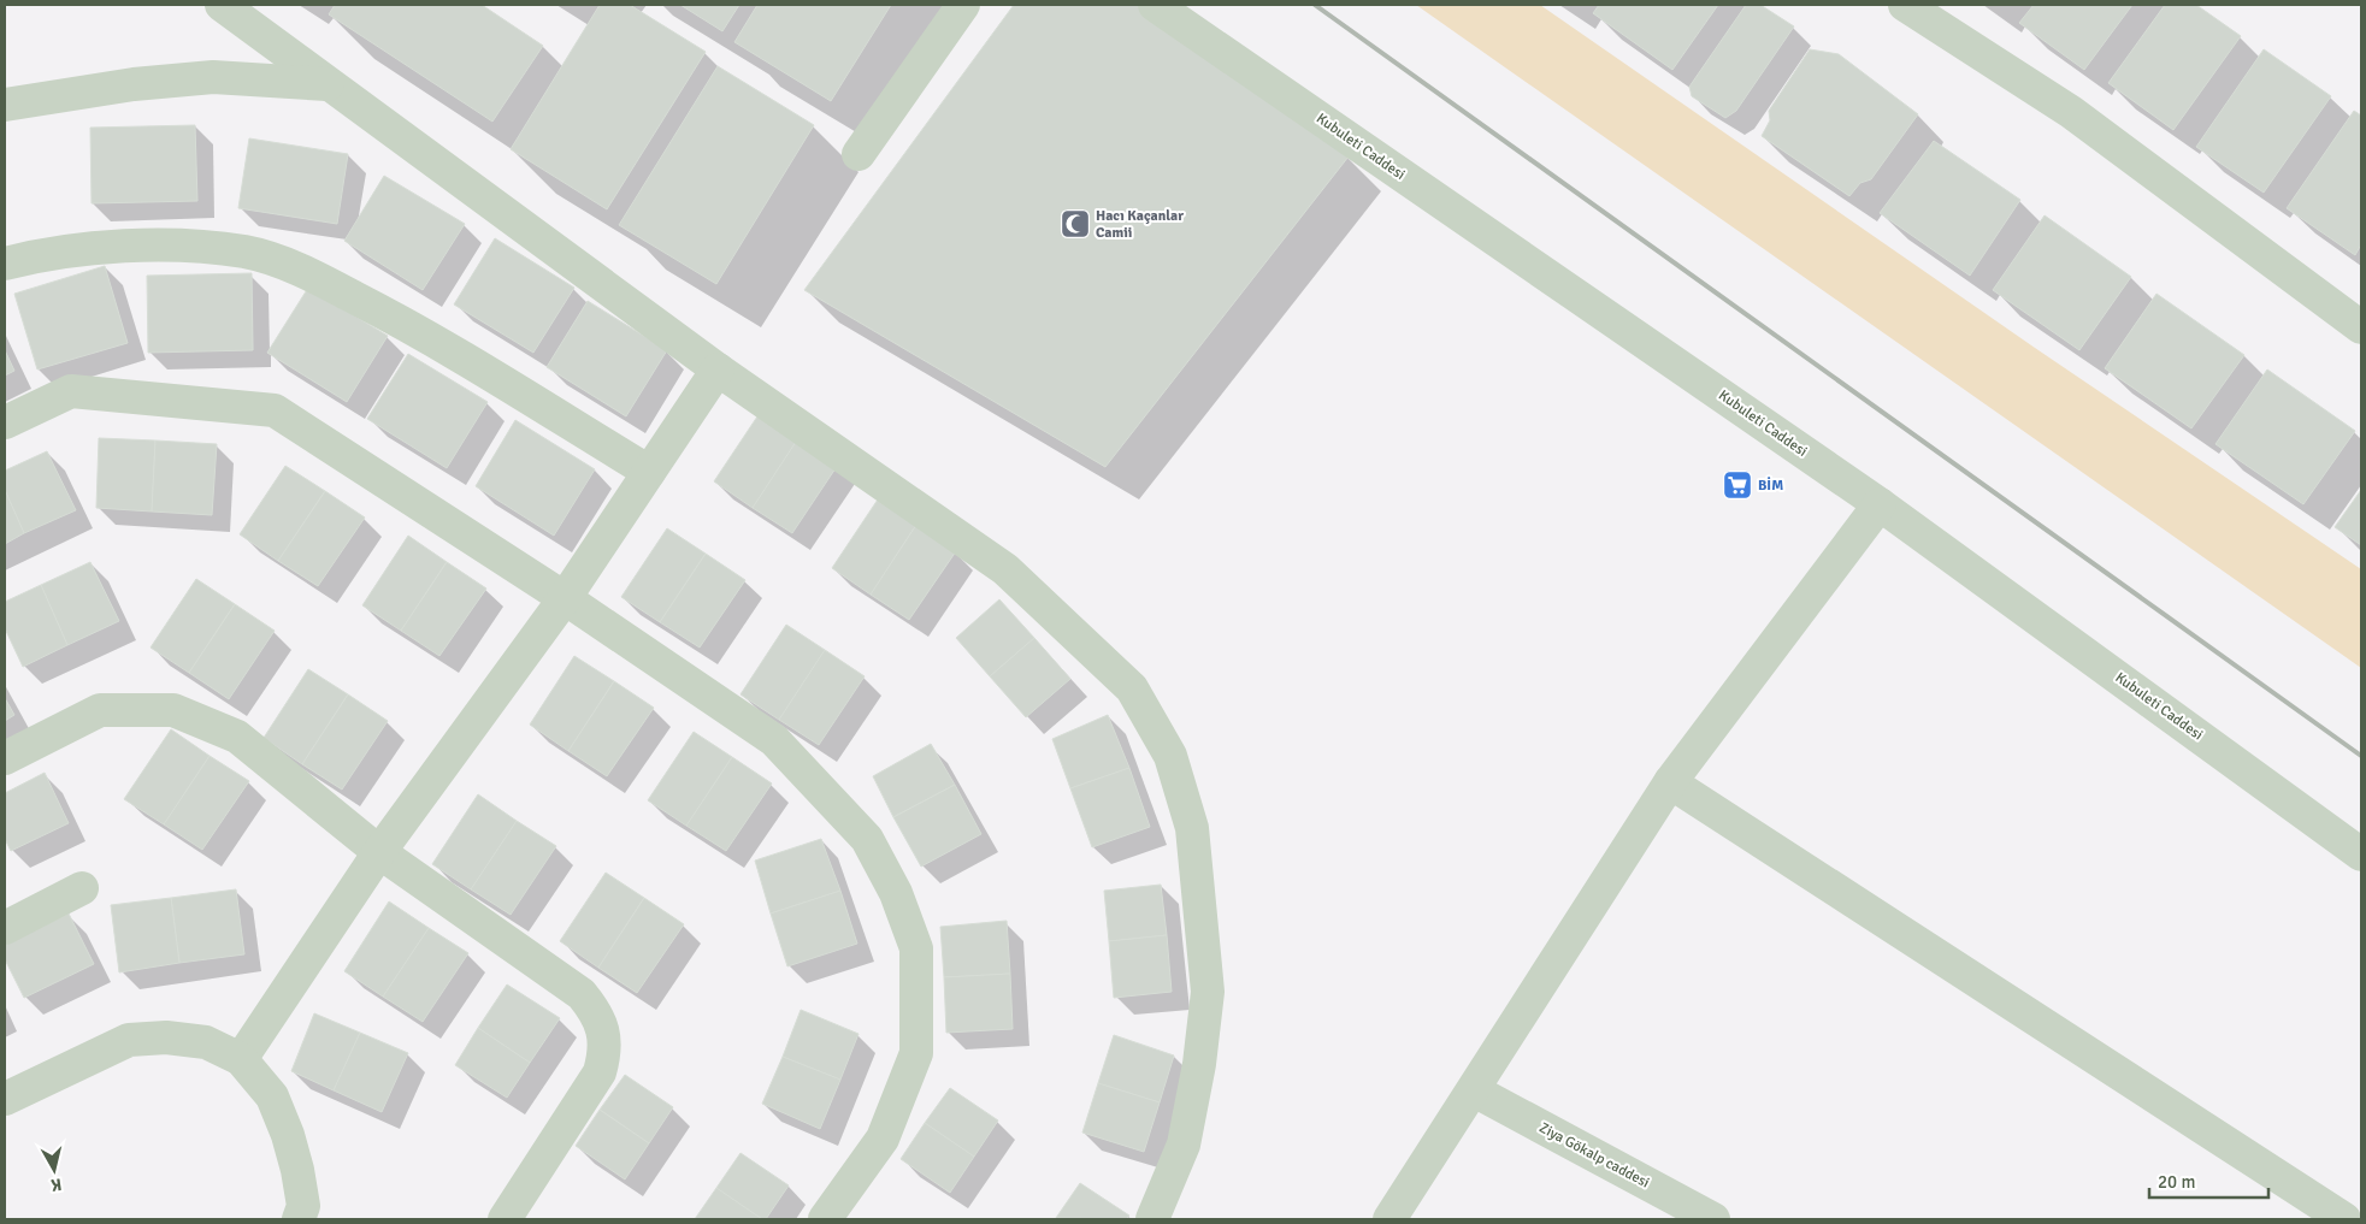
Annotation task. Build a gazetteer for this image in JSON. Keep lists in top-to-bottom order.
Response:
{
  "streets": {
    "street": ["Kubuleti Caddesi", "Ziya Gökalp caddesi"]
  },
  "places": {
    "mosque": ["Hacı Kaçanlar Camii"],
    "supermarket": ["BİM"]
  },
  "scale_bar": "20 m",
  "north": "bottom"
}
